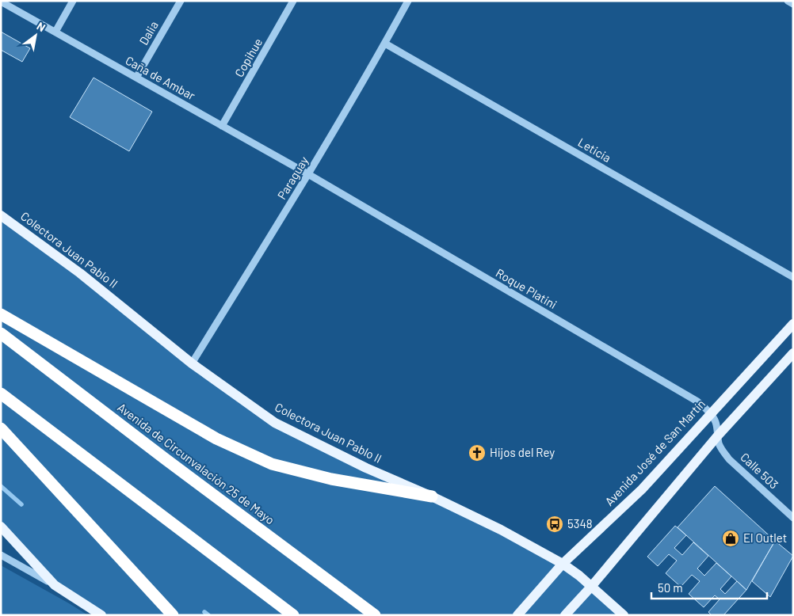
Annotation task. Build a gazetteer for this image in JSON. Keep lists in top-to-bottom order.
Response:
{
  "streets": {
    "highway": ["Avenida de Circunvalación 25 de Mayo"],
    "main road": ["Colectora Juan Pablo II", "Avenida José de San Martín"],
    "street": [
      "Dalia",
      "Copihue",
      "Caña de Ambar",
      "Leticia",
      "Paraguay",
      "Roque Platini",
      "Calle 503"
    ]
  },
  "crossings": [
    ["Dalia", "Caña de Ambar"],
    ["Copihue", "Caña de Ambar"],
    ["Caña de Ambar", "Paraguay"],
    ["Caña de Ambar", "Roque Platini"],
    ["Leticia", "Paraguay"],
    ["Paraguay", "Colectora Juan Pablo II"],
    ["Paraguay", "Roque Platini"],
    ["Colectora Juan Pablo II", "Avenida José de San Martín"],
    ["Roque Platini", "Avenida José de San Martín"],
    ["Roque Platini", "Calle 503"]
  ],
  "places": {
    "church": ["Hijos del Rey"],
    "bus stop": ["5348"],
    "shop": ["El Outlet"]
  },
  "scale_bar": "50 m",
  "north": "top right"
}
